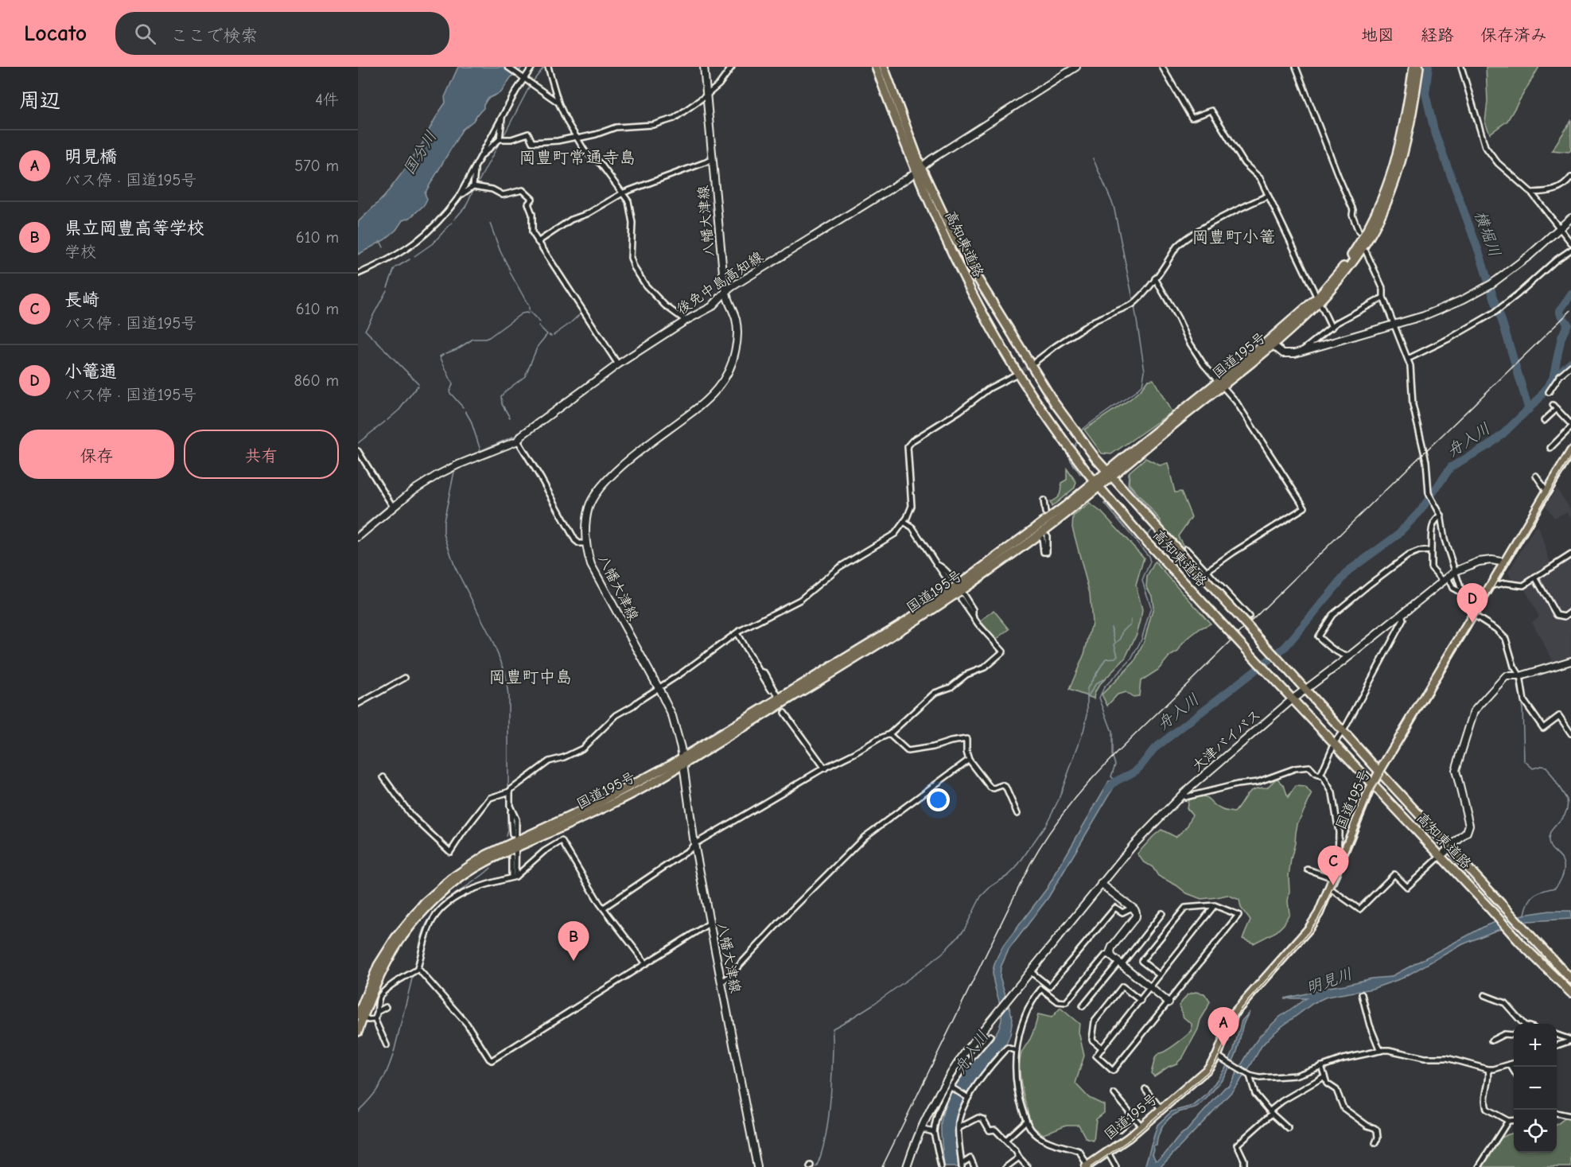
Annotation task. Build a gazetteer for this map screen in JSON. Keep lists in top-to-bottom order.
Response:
{
  "streets": {
    "highway": ["高知東道路", "国道195号"],
    "main road": ["八幡大津線", "後免中島高知線", "大津バイパス"]
  },
  "crossings": [
    ["八幡大津線", "後免中島高知線"],
    ["八幡大津線", "国道195号"],
    ["高知東道路", "後免中島高知線"],
    ["高知東道路", "国道195号"],
    ["高知東道路", "大津バイパス"],
    ["国道195号", "大津バイパス"]
  ],
  "districts": ["岡豊町常通寺島", "岡豊町小篭", "岡豊町中島"],
  "water": [
    "国分川",
    "横堀川",
    "舟入川",
    "明見川"
  ],
  "page": {
    "header": "Locato",
    "search": "ここで検索",
    "nav": ["地図", "経路", "保存済み"],
    "heading": ["周辺", "4件"],
    "list": [
      {
        "mark": "A",
        "name": "明見橋",
        "note": "バス停 · 国道195号",
        "value": "570 m"
      },
      {
        "mark": "B",
        "name": "県立岡豊高等学校",
        "note": "学校",
        "value": "610 m"
      },
      {
        "mark": "C",
        "name": "長崎",
        "note": "バス停 · 国道195号",
        "value": "610 m"
      },
      {
        "mark": "D",
        "name": "小篭通",
        "note": "バス停 · 国道195号",
        "value": "860 m"
      }
    ],
    "buttons": ["保存", "共有"],
    "pins": [
      "D",
      "C",
      "B",
      "A"
    ],
    "map_buttons": ["+", "−"]
  }
}
